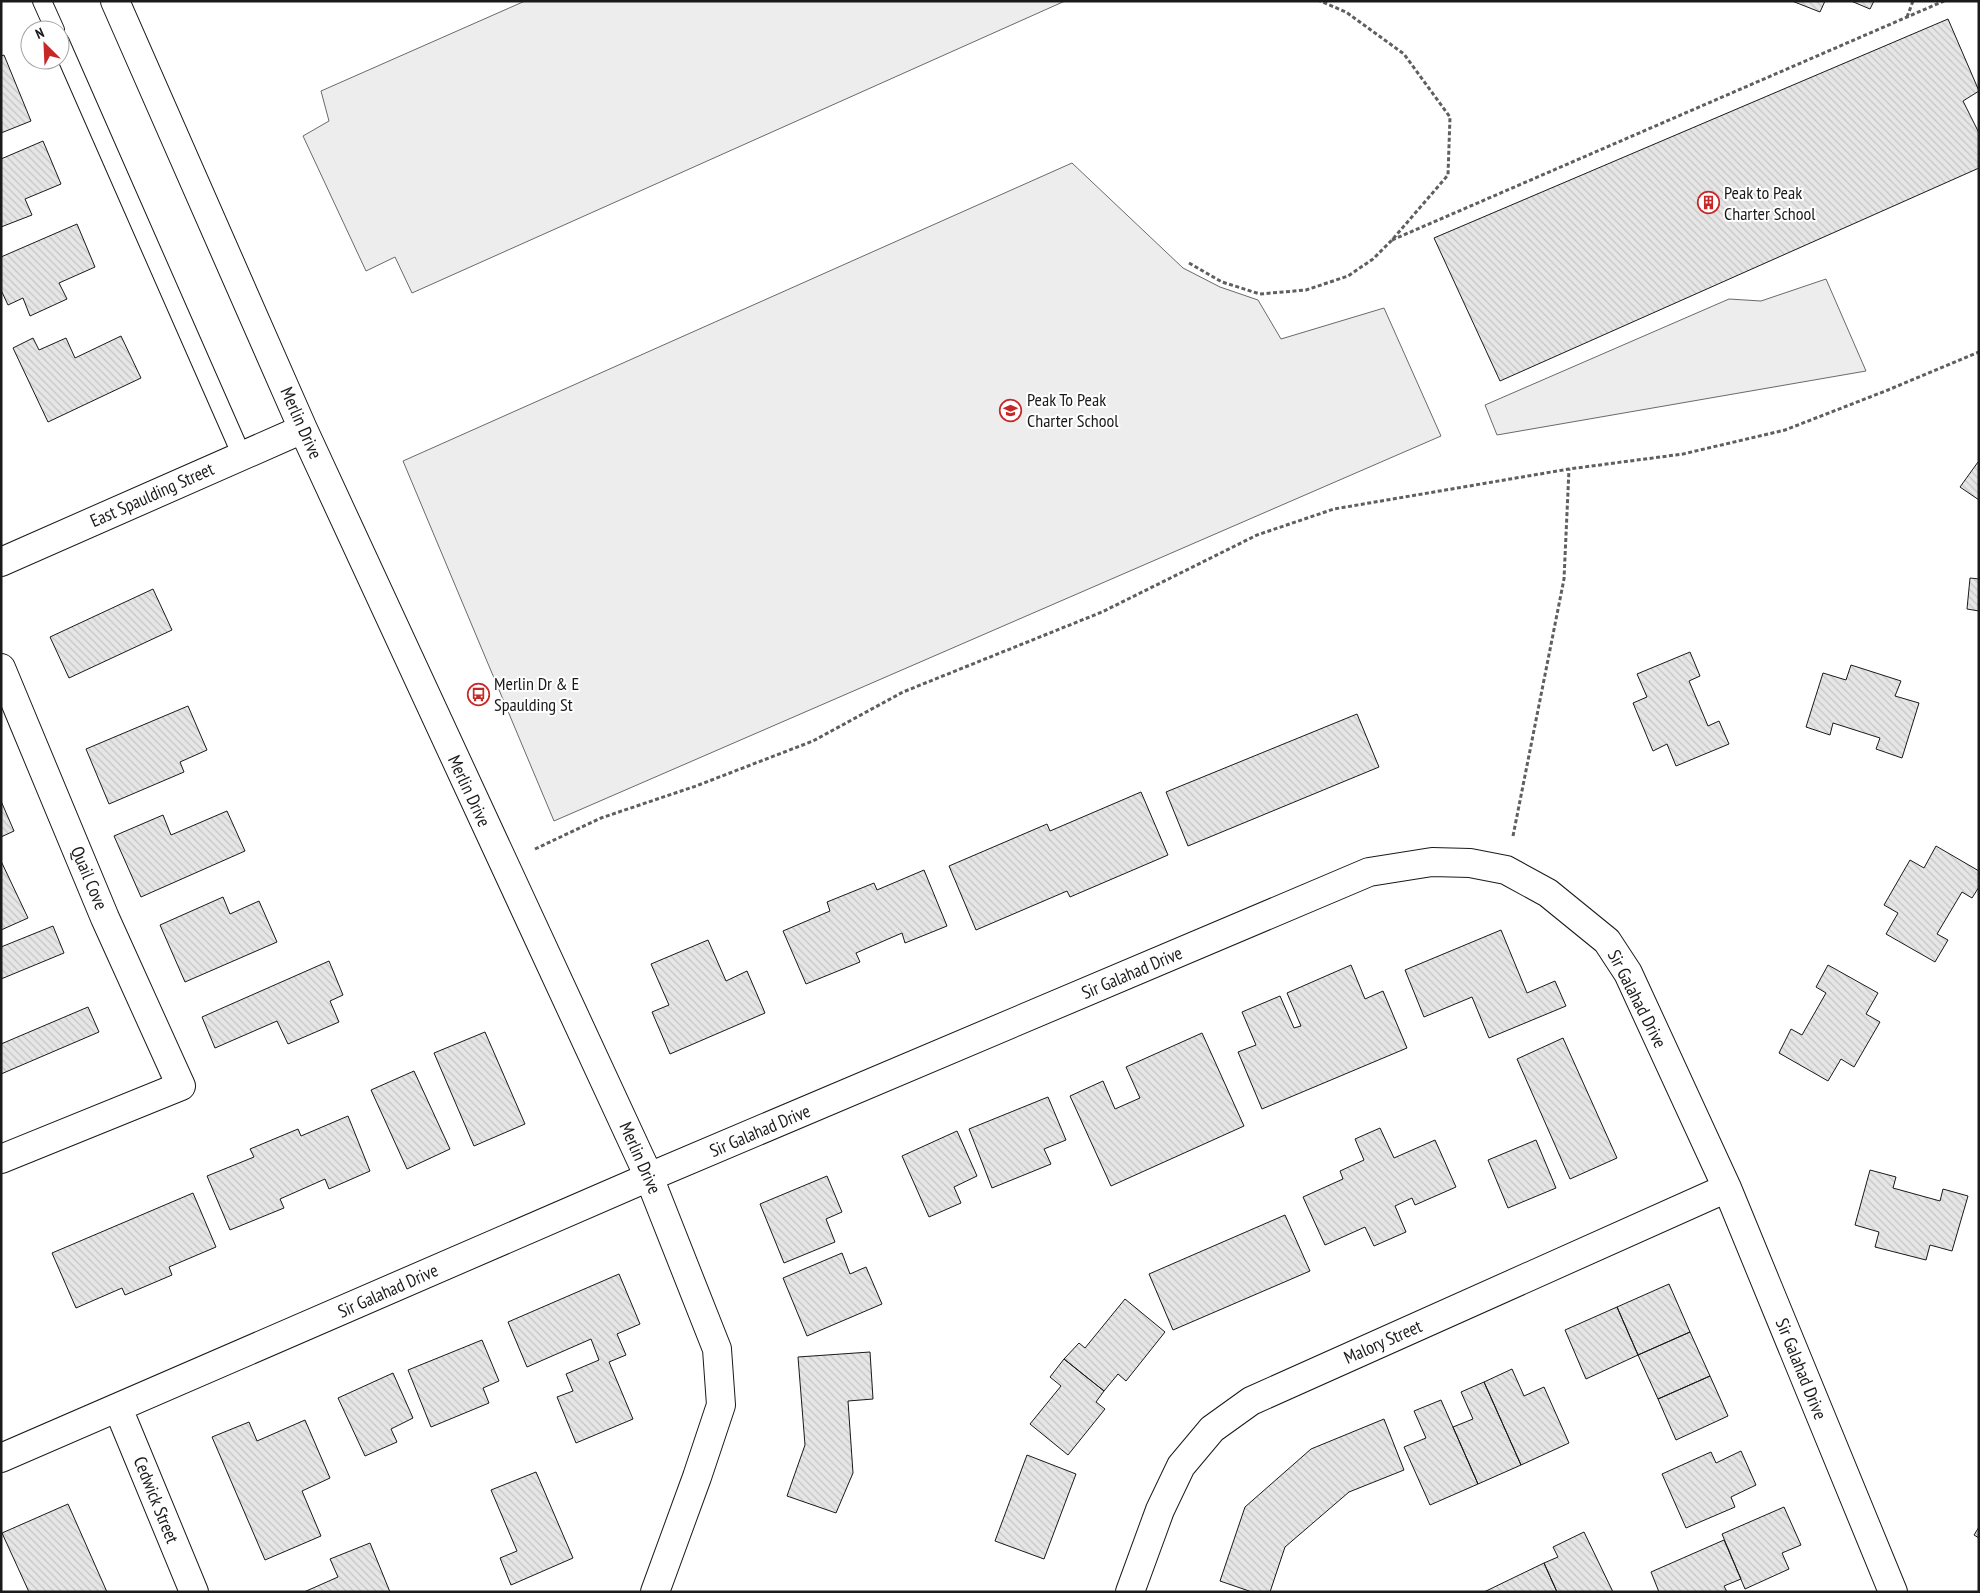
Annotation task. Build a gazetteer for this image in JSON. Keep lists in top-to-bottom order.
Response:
{
  "streets": {
    "street": [
      "Merlin Drive",
      "East Spaulding Street",
      "Quail Cove",
      "Sir Galahad Drive",
      "Malory Street",
      "Cedwick Street"
    ]
  },
  "crossings": [
    ["Merlin Drive", "East Spaulding Street"],
    ["Merlin Drive", "Sir Galahad Drive"],
    ["Sir Galahad Drive", "Malory Street"],
    ["Sir Galahad Drive", "Cedwick Street"]
  ],
  "places": {
    "building": ["Peak to Peak Charter School"],
    "school or university": ["Peak To Peak Charter School"],
    "bus stop": ["Merlin Dr & E Spaulding St"]
  },
  "north": "top left"
}
